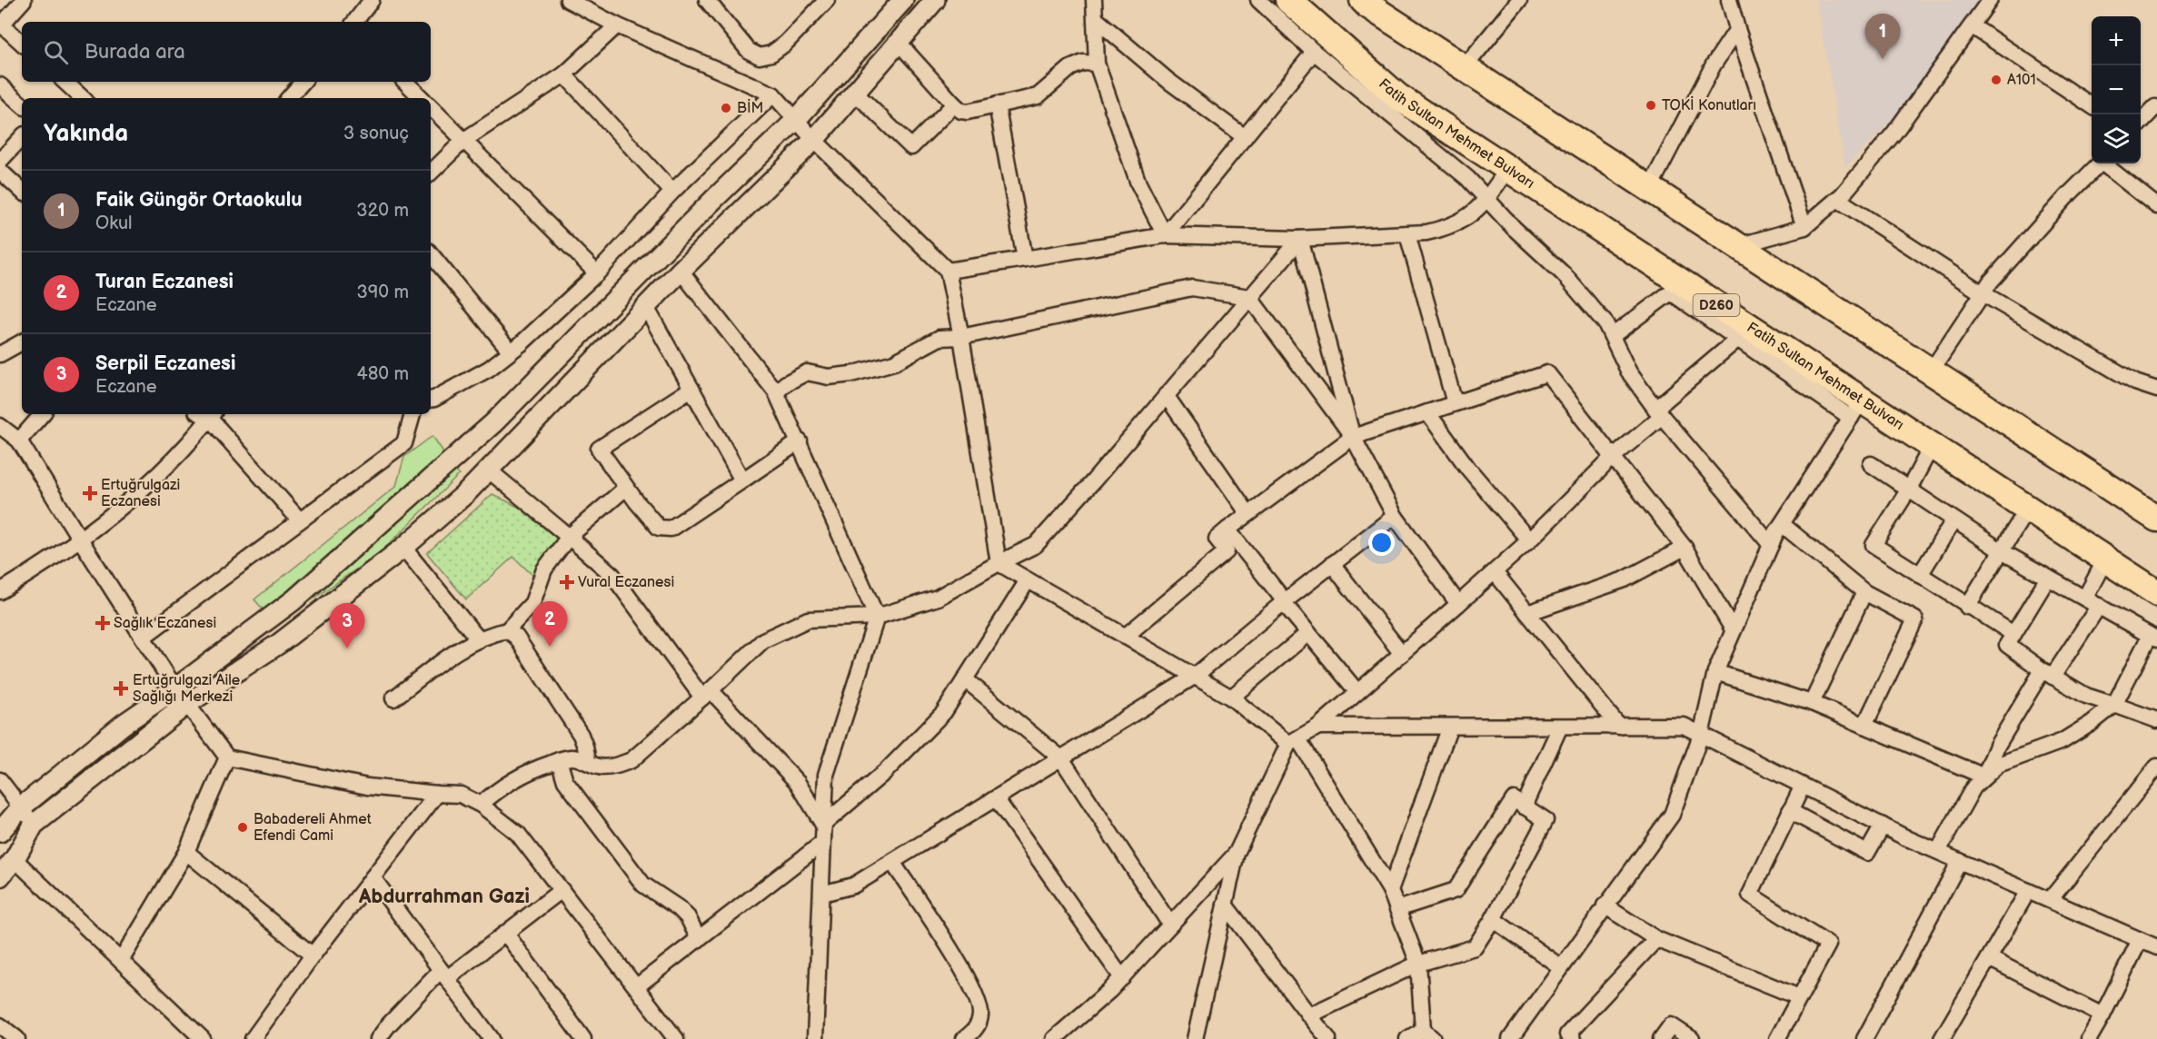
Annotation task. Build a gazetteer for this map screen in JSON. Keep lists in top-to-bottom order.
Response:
{
  "streets": {
    "highway": ["Fatih Sultan Mehmet Bulvarı", "D260"]
  },
  "districts": ["Abdurrahman Gazi"],
  "places": {
    "other": [
      "A101",
      "TOKİ Konutları",
      "BİM",
      "Babadereli Ahmet Efendi Cami"
    ],
    "health": [
      "Ertuğrulgazi Eczanesi",
      "Vural Eczanesi",
      "Sağlık Eczanesi",
      "Ertuğrulgazi Aile Sağlığı Merkezi"
    ]
  },
  "page": {
    "pins": ["1", "2", "3"],
    "map_buttons": ["+", "−"],
    "search": "Burada ara",
    "heading": ["Yakında", "3 sonuç"],
    "list": [
      {
        "mark": "1",
        "name": "Faik Güngör Ortaokulu",
        "note": "Okul",
        "value": "320 m"
      },
      {
        "mark": "2",
        "name": "Turan Eczanesi",
        "note": "Eczane",
        "value": "390 m"
      },
      {
        "mark": "3",
        "name": "Serpil Eczanesi",
        "note": "Eczane",
        "value": "480 m"
      }
    ]
  }
}
